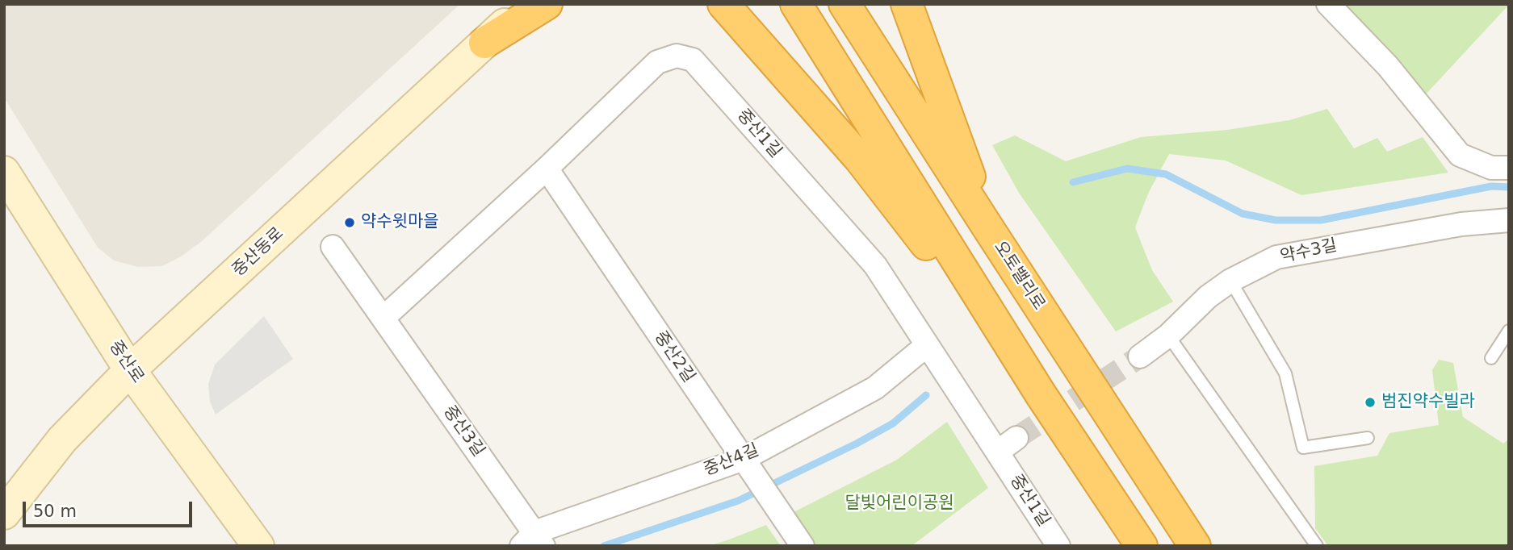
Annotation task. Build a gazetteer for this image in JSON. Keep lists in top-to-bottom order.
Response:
{
  "streets": {
    "highway": ["오토밸리로"],
    "street": [
      "중산1길",
      "약수3길",
      "중산동로",
      "중산2길",
      "중산로",
      "중산3길",
      "중산4길"
    ]
  },
  "crossings": [
    ["중산1길", "중산2길"],
    ["중산1길", "중산3길"],
    ["중산1길", "중산4길"],
    ["중산동로", "중산로"],
    ["중산2길", "중산4길"],
    ["중산3길", "중산4길"]
  ],
  "parks": ["달빛어린이공원"],
  "places": ["약수윗마을", "범진약수빌라"],
  "scale_bar": "50 m"
}
